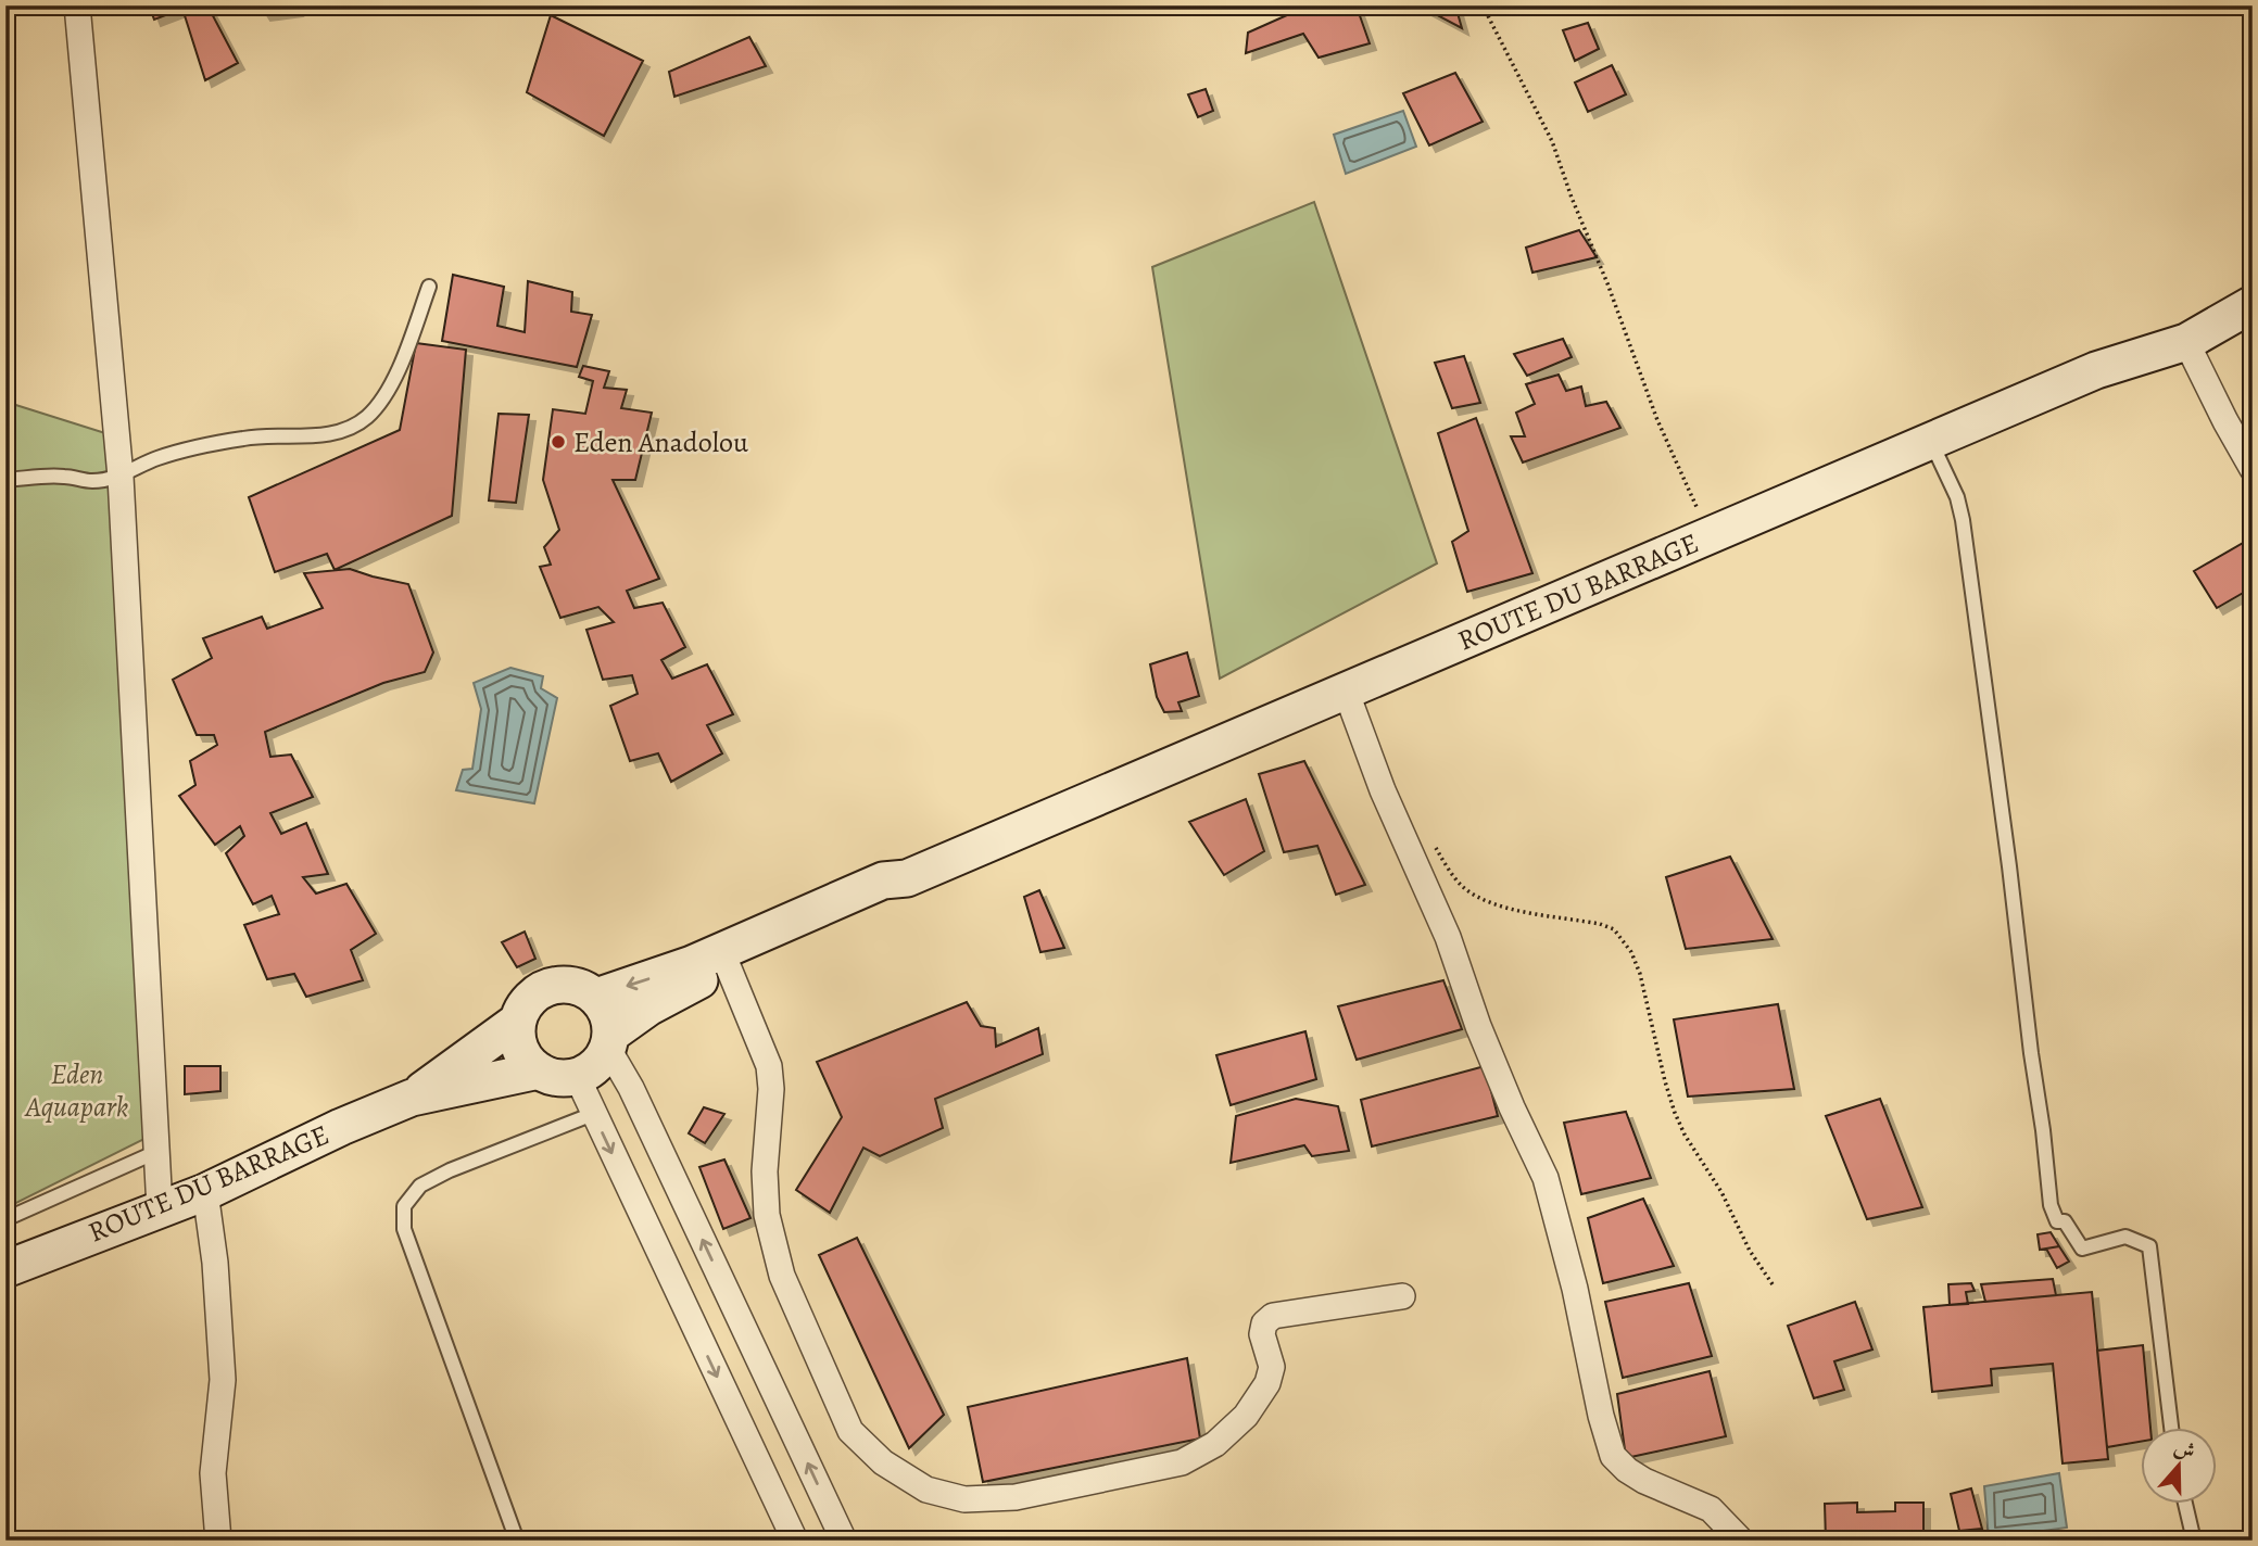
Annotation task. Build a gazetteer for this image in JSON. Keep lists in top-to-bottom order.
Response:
{
  "streets": {
    "main road": ["ROUTE DU BARRAGE"]
  },
  "parks": ["Eden Aquapark"],
  "places": ["Eden Anadolou"],
  "north": "top"
}
